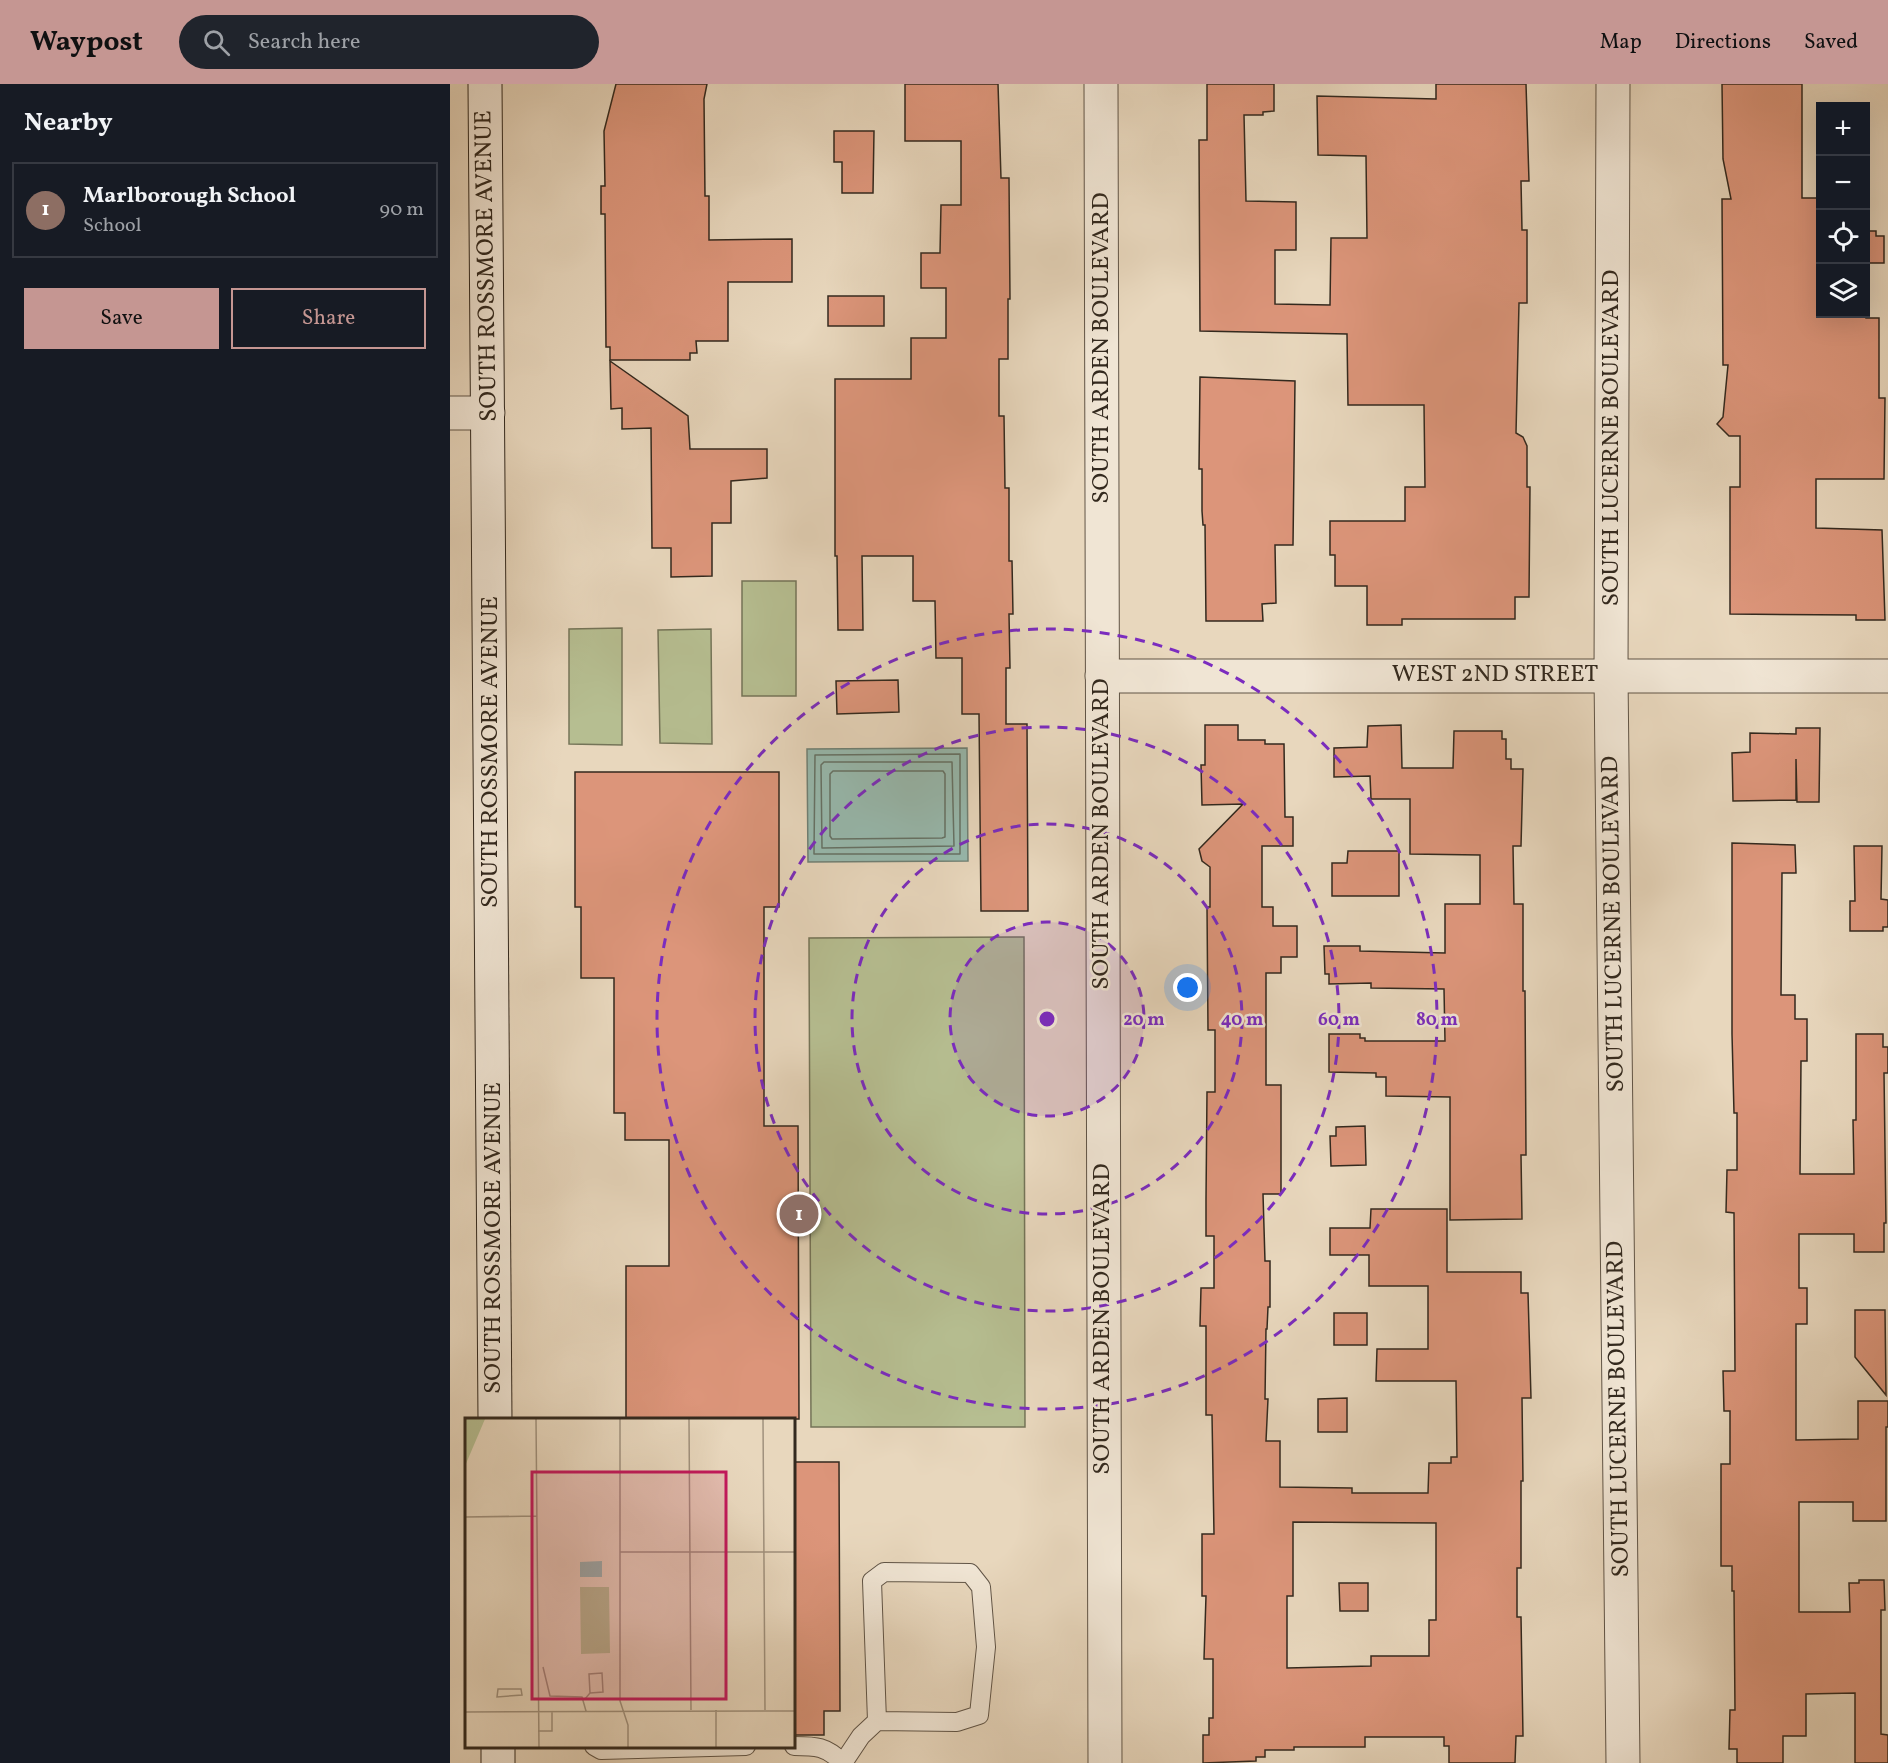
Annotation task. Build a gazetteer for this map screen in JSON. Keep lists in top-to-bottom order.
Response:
{
  "streets": {
    "street": [
      "SOUTH ROSSMORE AVENUE",
      "SOUTH ARDEN BOULEVARD",
      "SOUTH LUCERNE BOULEVARD",
      "WEST 2ND STREET"
    ]
  },
  "crossings": [
    ["SOUTH ARDEN BOULEVARD", "WEST 2ND STREET"],
    ["SOUTH LUCERNE BOULEVARD", "WEST 2ND STREET"]
  ],
  "page": {
    "header": "Waypost",
    "search": "Search here",
    "nav": ["Map", "Directions", "Saved"],
    "heading": "Nearby",
    "map_buttons": ["+", "−"],
    "list": [
      {
        "mark": "1",
        "name": "Marlborough School",
        "note": "School",
        "value": "90 m"
      }
    ],
    "buttons": ["Save", "Share"],
    "pins": "1"
  },
  "rings": [
    "20 m",
    "40 m",
    "60 m",
    "80 m"
  ]
}
